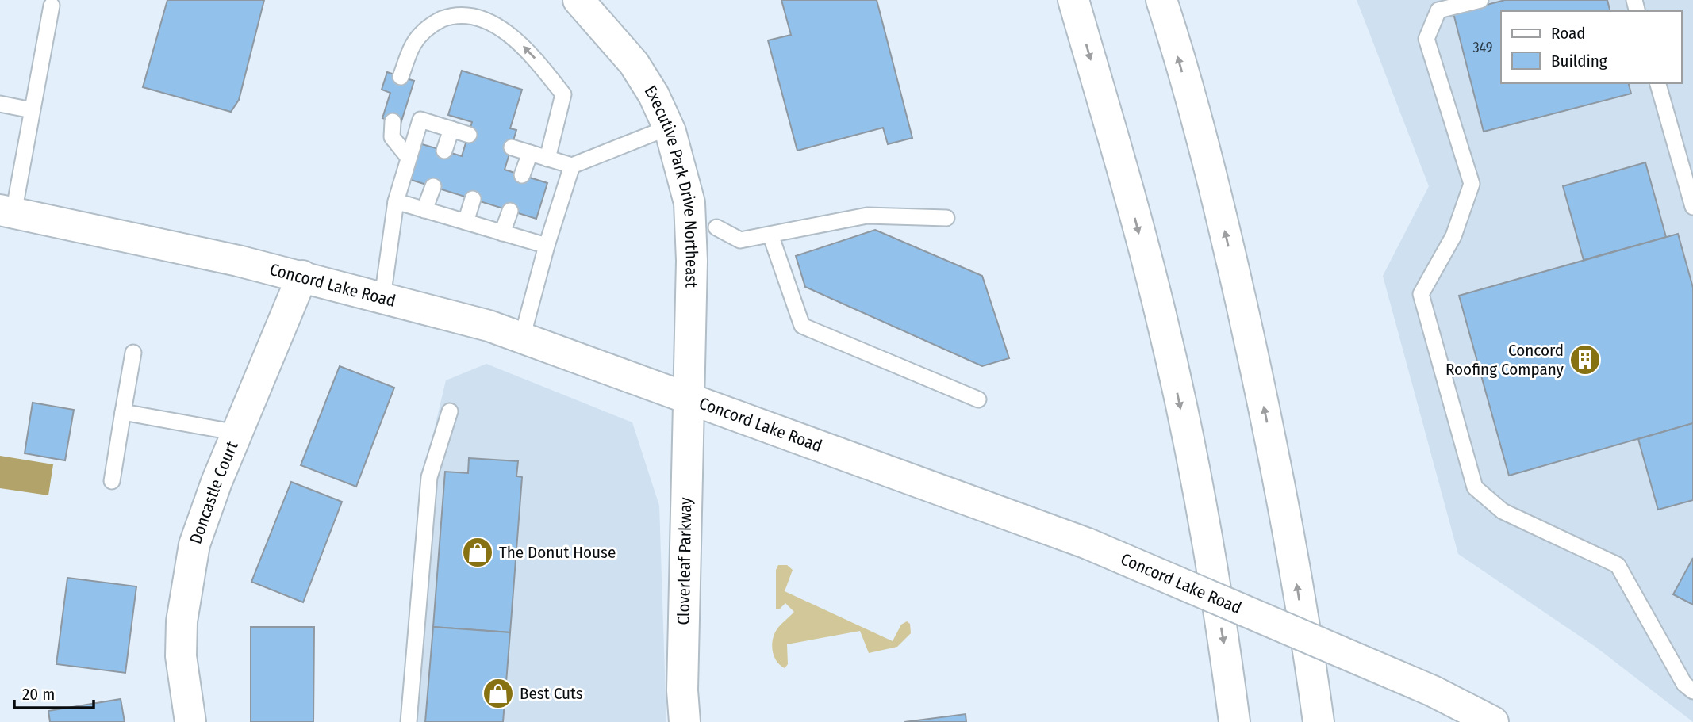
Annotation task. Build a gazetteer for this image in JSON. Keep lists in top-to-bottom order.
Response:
{
  "streets": {
    "main road": [
      "Executive Park Drive Northeast",
      "Concord Lake Road",
      "Doncastle Court",
      "Cloverleaf Parkway"
    ]
  },
  "crossings": [
    ["Executive Park Drive Northeast", "Concord Lake Road"],
    ["Executive Park Drive Northeast", "Cloverleaf Parkway"],
    ["Concord Lake Road", "Doncastle Court"],
    ["Concord Lake Road", "Cloverleaf Parkway"]
  ],
  "places": {
    "building": ["Concord Roofing Company"],
    "shop": ["The Donut House", "Best Cuts"]
  },
  "house_numbers": ["349"],
  "legend": ["Road", "Building"],
  "scale_bar": "20 m"
}
